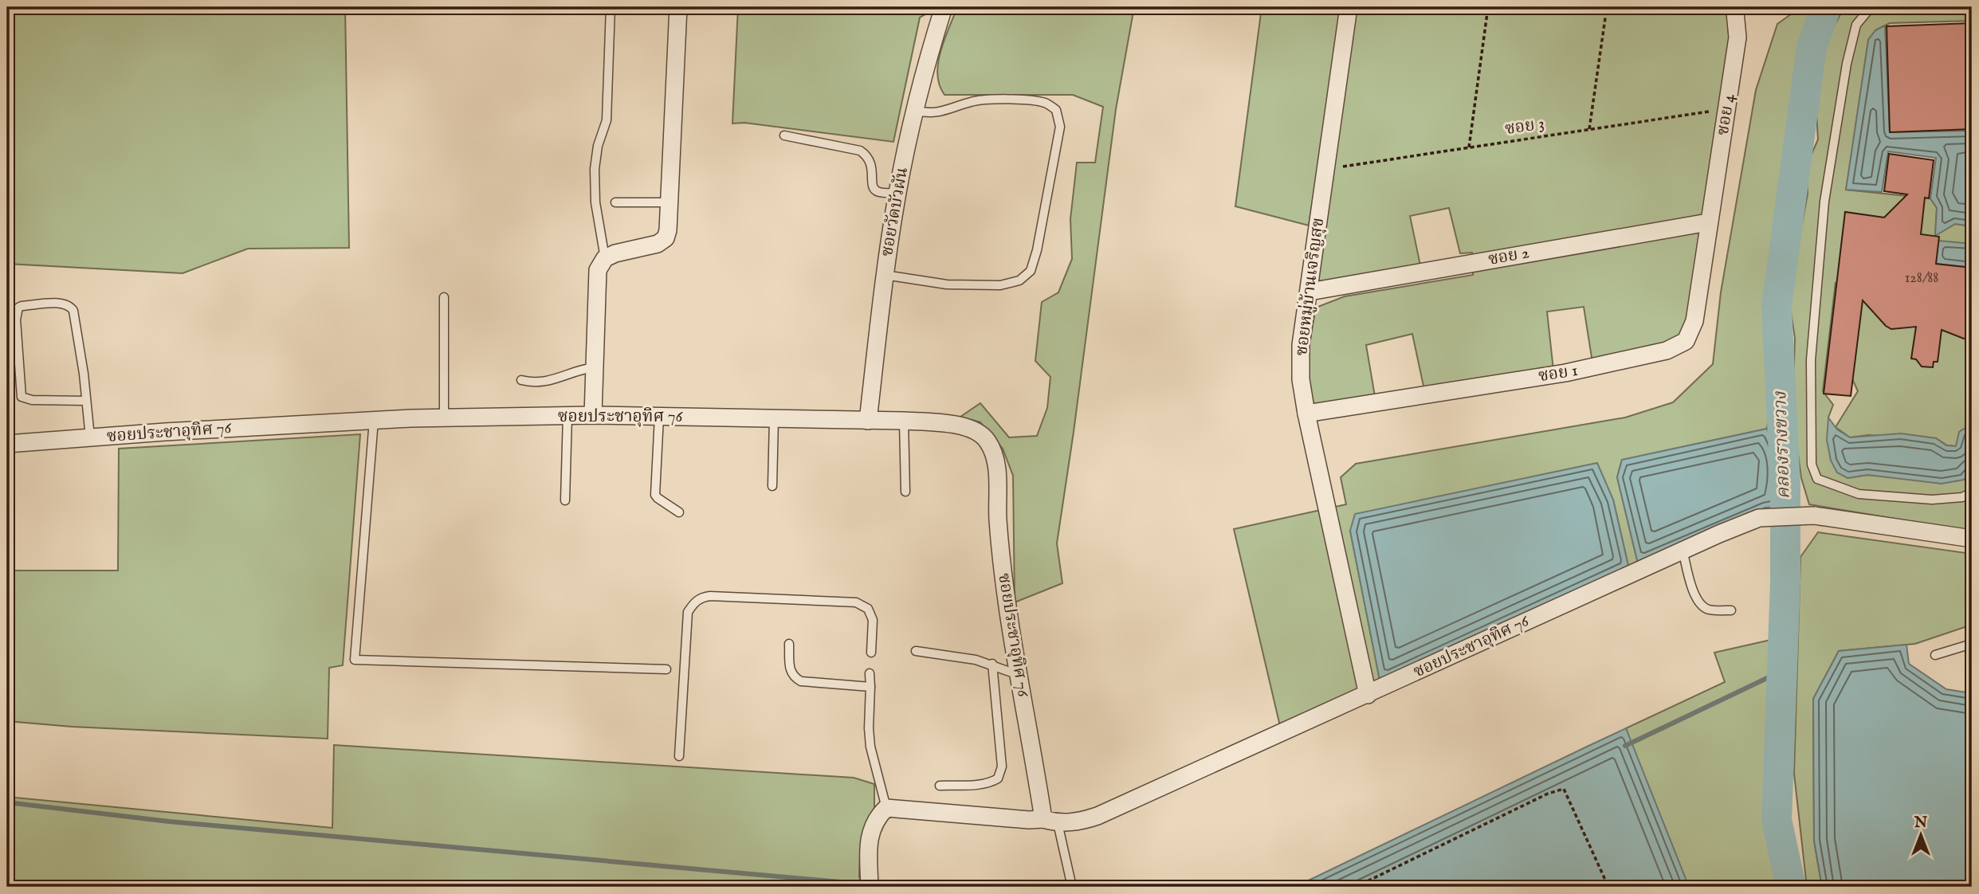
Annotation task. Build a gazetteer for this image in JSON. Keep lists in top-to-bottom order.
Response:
{
  "streets": {
    "street": [
      "ซอย 4",
      "ซอยวัดบัวผัน",
      "ซอย 2",
      "ซอยหมู่บ้านเจริญสุข",
      "ซอย 1",
      "ซอยประชาอุทิศ 76"
    ],
    "path": ["ซอย 3"]
  },
  "crossings": [
    ["ซอย 4", "ซอย 3"],
    ["ซอย 4", "ซอย 2"],
    ["ซอย 4", "ซอย 1"],
    ["ซอย 3", "ซอยหมู่บ้านเจริญสุข"],
    ["ซอยวัดบัวผัน", "ซอยประชาอุทิศ 76"],
    ["ซอย 2", "ซอยหมู่บ้านเจริญสุข"],
    ["ซอย 2", "ซอย 1"],
    ["ซอยหมู่บ้านเจริญสุข", "ซอย 1"],
    ["ซอยหมู่บ้านเจริญสุข", "ซอยประชาอุทิศ 76"]
  ],
  "water": ["คลองรางขวาง"],
  "house_numbers": ["128/88"],
  "north": "top"
}
